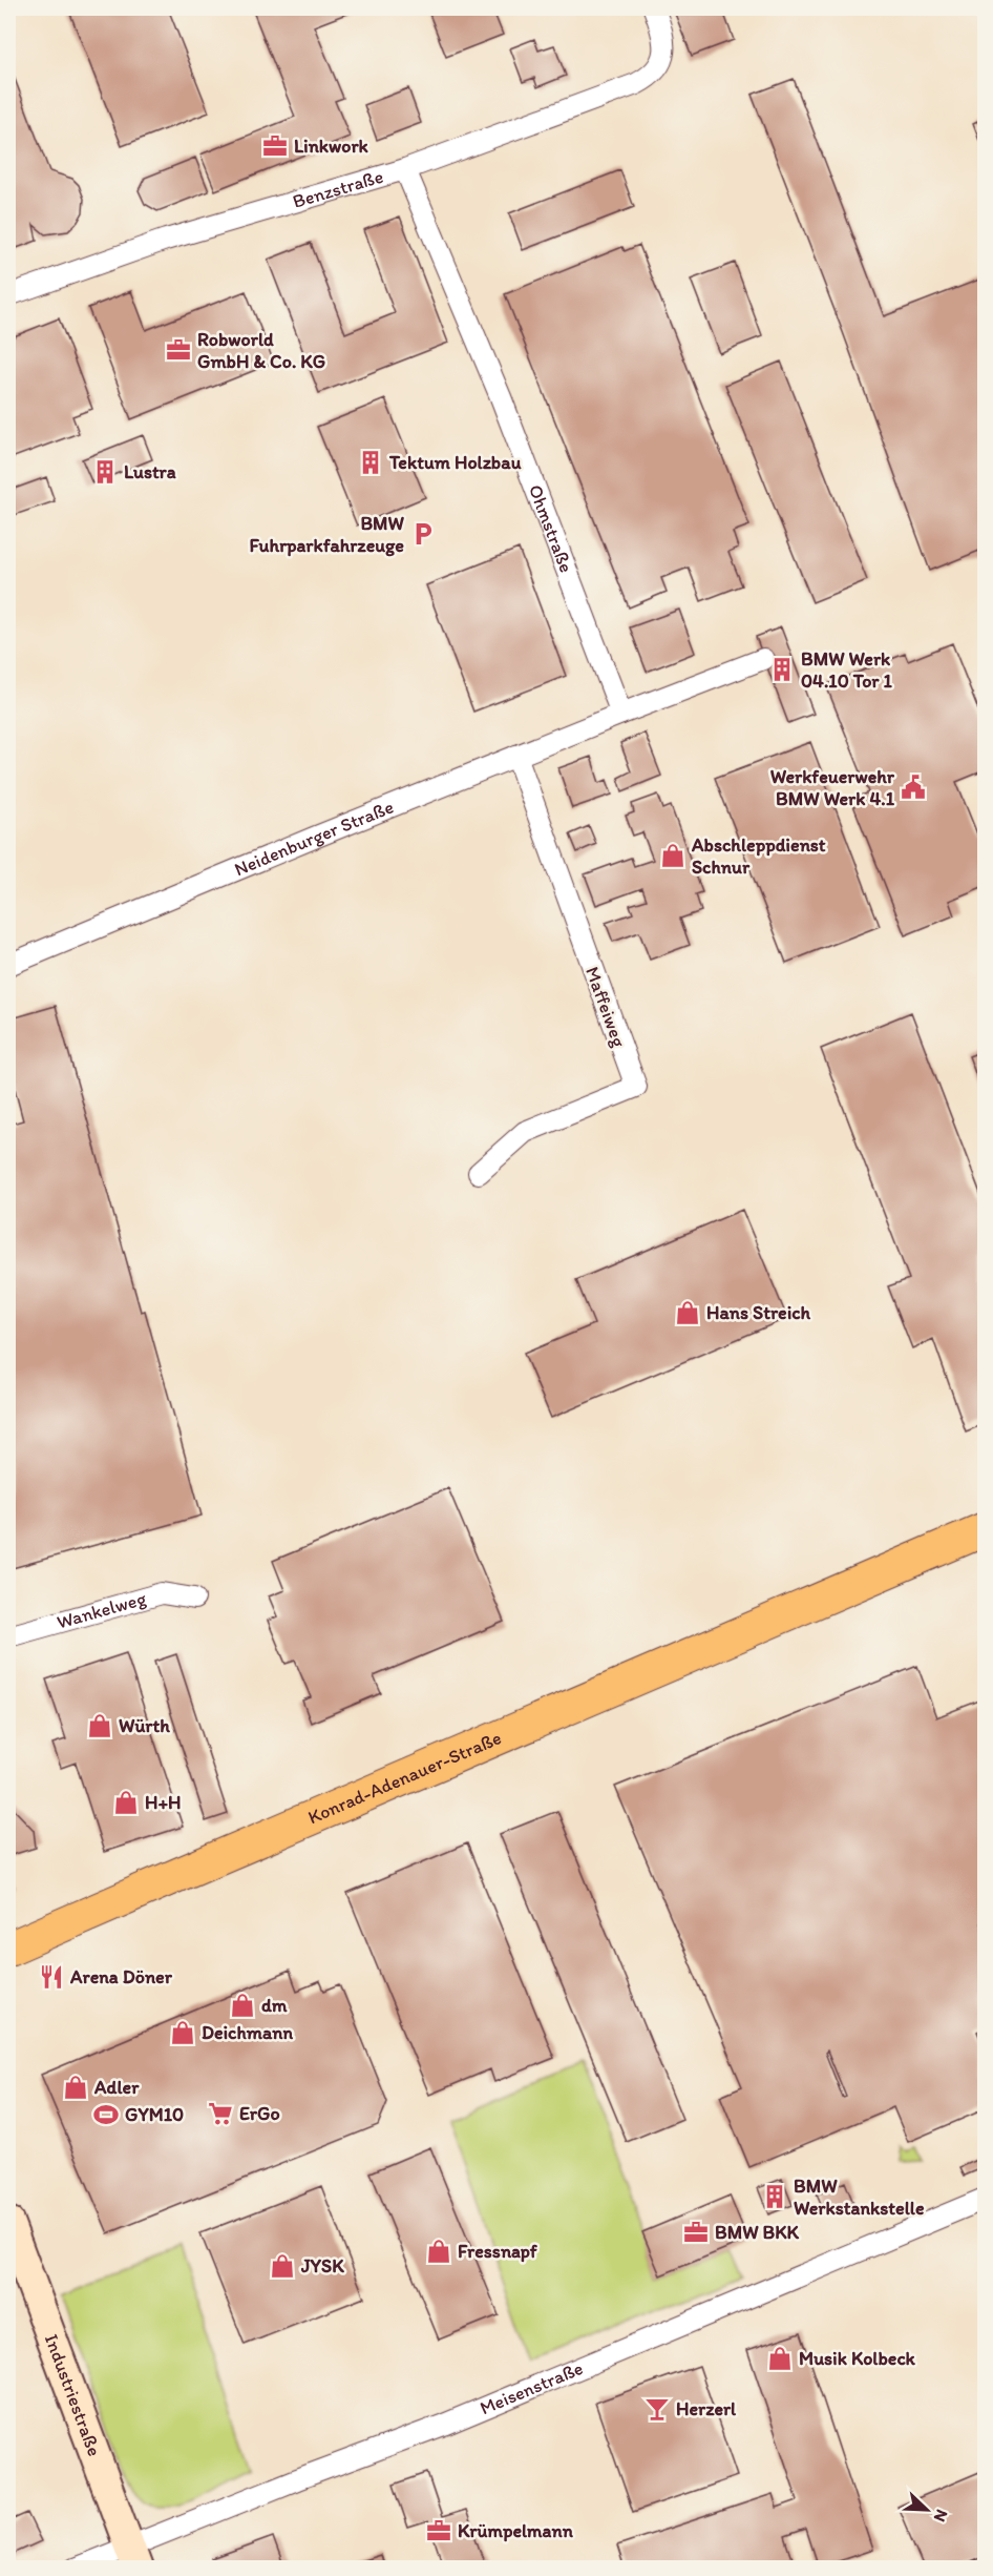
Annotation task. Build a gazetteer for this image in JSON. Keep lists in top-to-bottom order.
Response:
{
  "streets": {
    "main road": ["Konrad-Adenauer-Straße"],
    "street": [
      "Benzstraße",
      "Ohmstraße",
      "Neidenburger Straße",
      "Maffeiweg",
      "Wankelweg",
      "Meisenstraße",
      "Industriestraße"
    ]
  },
  "crossings": [
    ["Benzstraße", "Ohmstraße"],
    ["Ohmstraße", "Neidenburger Straße"],
    ["Neidenburger Straße", "Maffeiweg"],
    ["Meisenstraße", "Industriestraße"]
  ],
  "places": {
    "office": [
      "Linkwork",
      "Robworld GmbH & Co. KG",
      "BMW BKK",
      "Krümpelmann"
    ],
    "building": [
      "Tektum Holzbau",
      "Lustra",
      "BMW Werk 04.10 Tor 1",
      "BMW Werkstankstelle"
    ],
    "parking": ["BMW Fuhrparkfahrzeuge"],
    "public building": ["Werkfeuerwehr BMW Werk 4.1"],
    "shop": [
      "Abschleppdienst Schnur",
      "Hans Streich",
      "Würth",
      "H+H",
      "dm",
      "Deichmann",
      "Adler",
      "Fressnapf",
      "JYSK",
      "Musik Kolbeck"
    ],
    "restaurant": ["Arena Döner"],
    "supermarket": ["ErGo"],
    "sports": ["GYM10"],
    "bar": ["Herzerl"]
  },
  "north": "bottom right"
}
